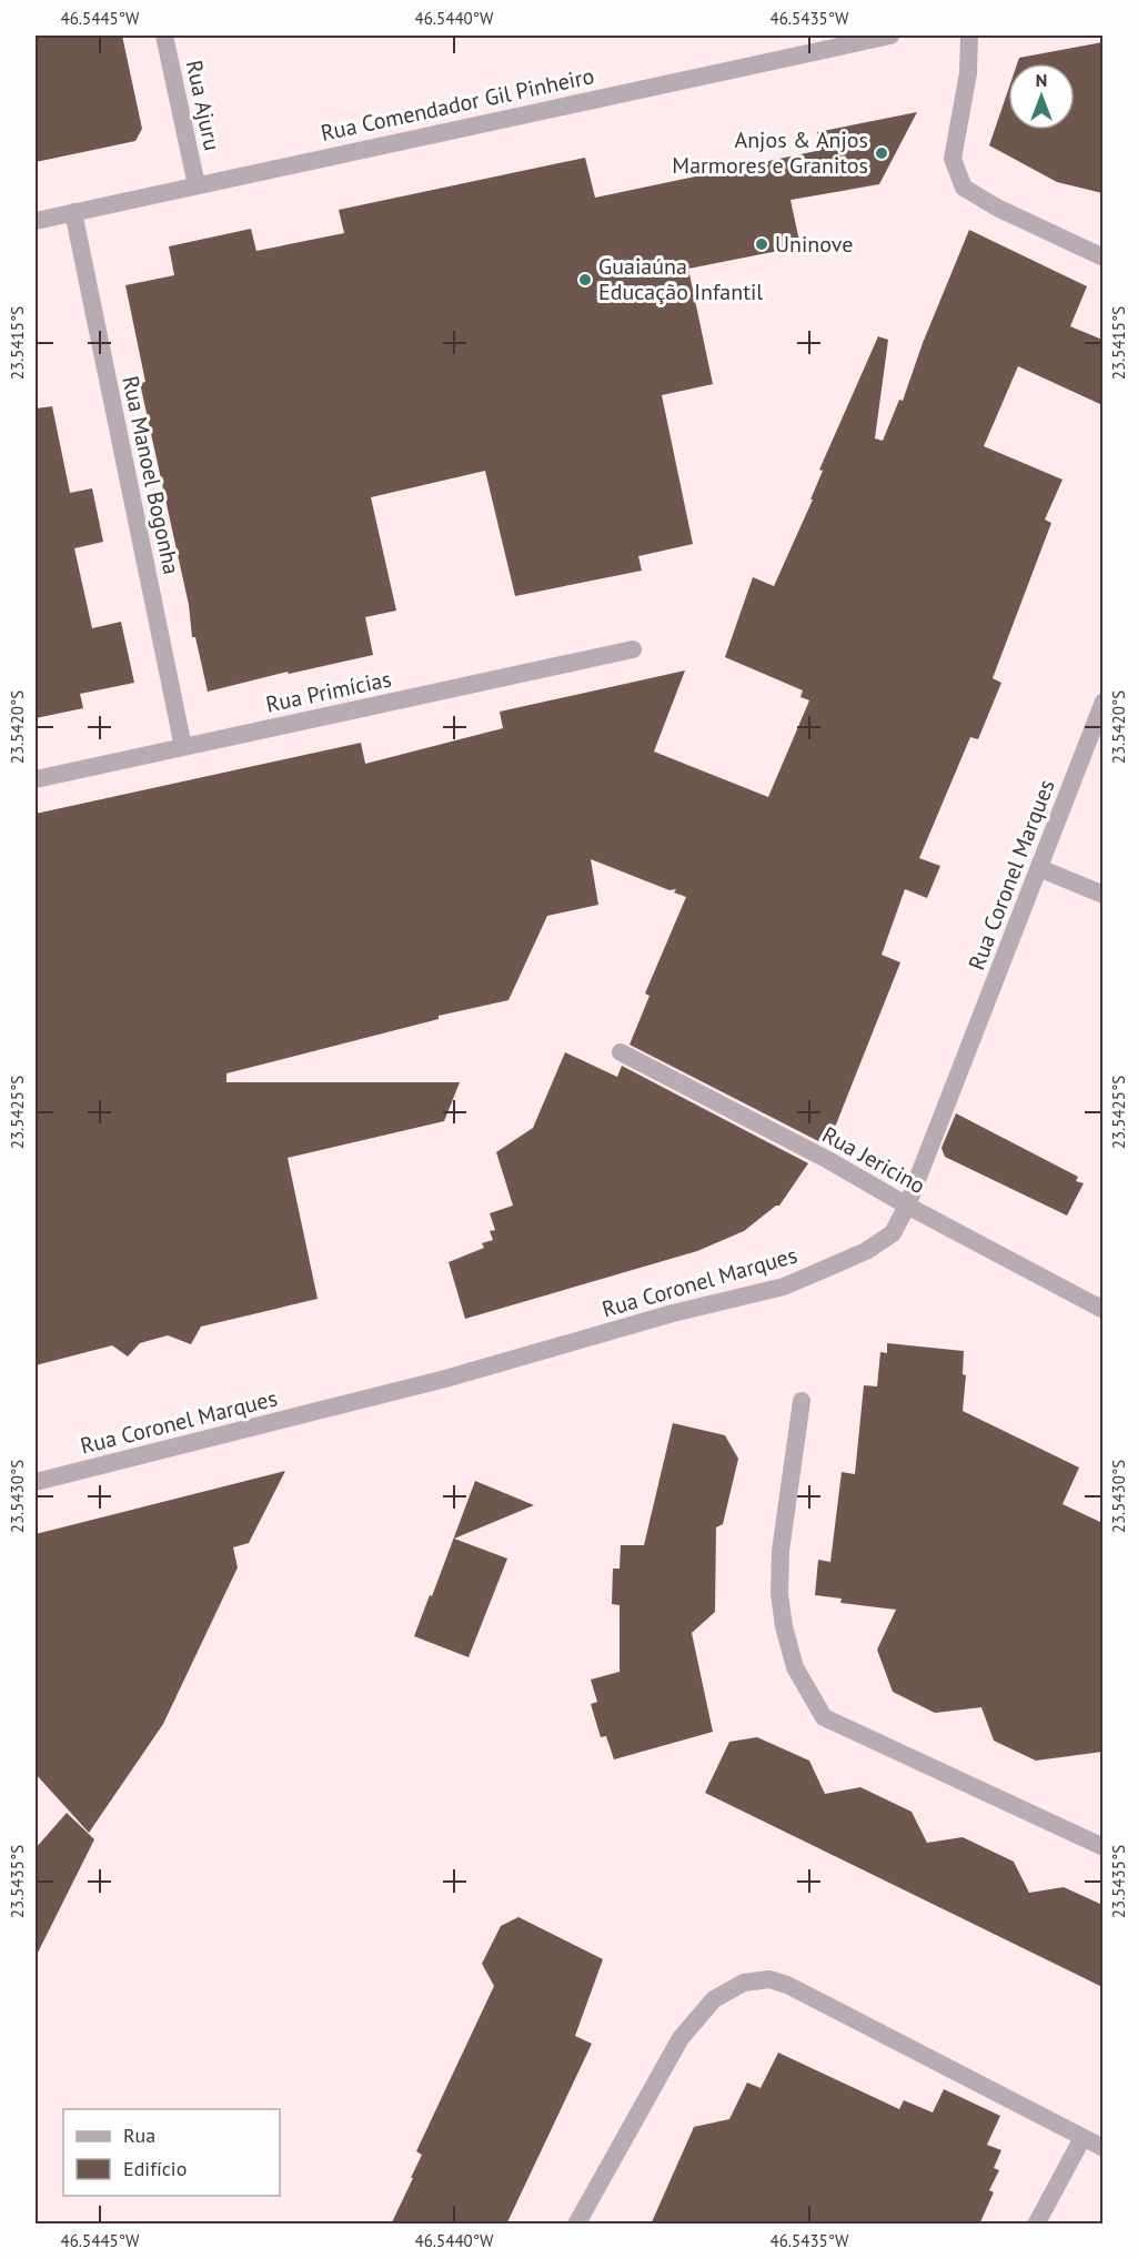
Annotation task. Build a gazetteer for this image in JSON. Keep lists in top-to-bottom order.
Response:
{
  "streets": {
    "street": [
      "Rua Comendador Gil Pinheiro",
      "Rua Ajuru",
      "Rua Manoel Bogonha",
      "Rua Primícias",
      "Rua Coronel Marques",
      "Rua Jericino"
    ]
  },
  "crossings": [
    ["Rua Comendador Gil Pinheiro", "Rua Ajuru"],
    ["Rua Comendador Gil Pinheiro", "Rua Manoel Bogonha"],
    ["Rua Manoel Bogonha", "Rua Primícias"],
    ["Rua Coronel Marques", "Rua Jericino"]
  ],
  "places": ["Anjos & Anjos Marmores e Granitos", "Uninove", "Guaiaúna Educação Infantil"],
  "legend": ["Rua", "Edifício"],
  "north": "top",
  "coordinates": [
    "46.5445°W",
    "46.5440°W",
    "46.5435°W",
    "23.5415°S",
    "23.5420°S",
    "23.5425°S",
    "23.5430°S",
    "23.5435°S"
  ]
}
